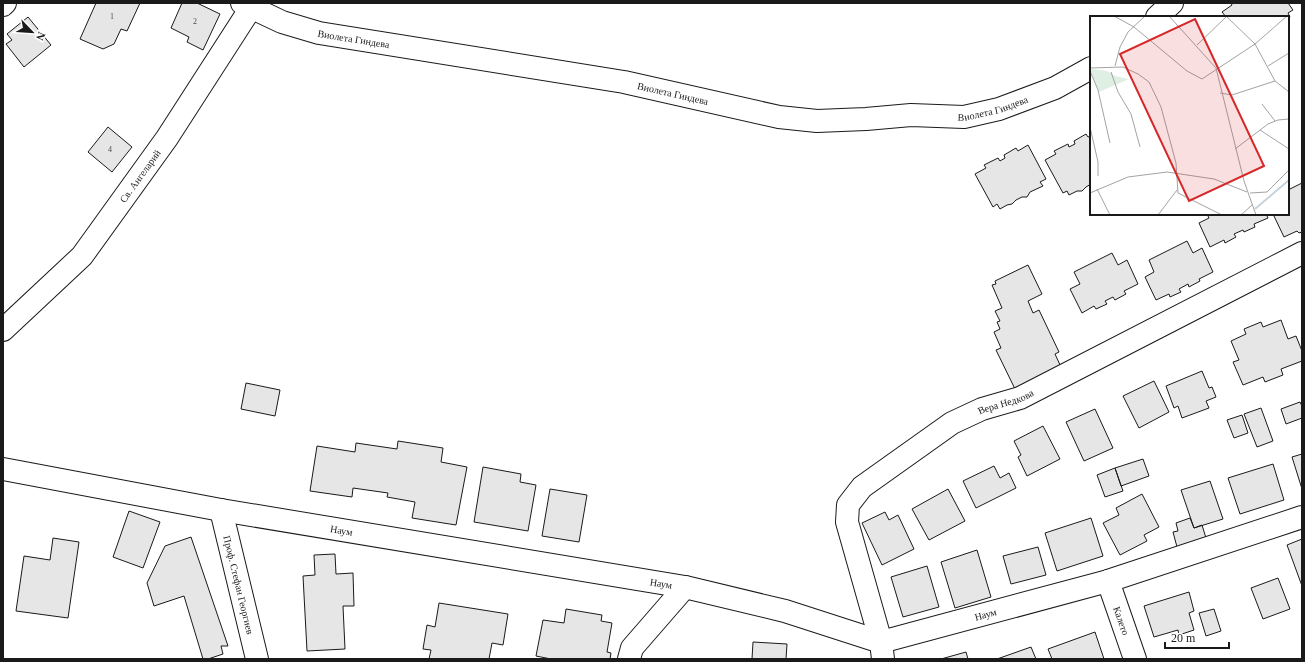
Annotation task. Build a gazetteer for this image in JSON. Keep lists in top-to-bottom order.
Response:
{
  "streets": {
    "street": [
      "Виолета Гиндева",
      "Св. Ангеларий",
      "Вера Недкова",
      "Наум",
      "Проф. Стефан Георгиев",
      "Калето"
    ]
  },
  "crossings": [
    ["Виолета Гиндева", "Св. Ангеларий"],
    ["Вера Недкова", "Наум"],
    ["Наум", "Проф. Стефан Георгиев"],
    ["Наум", "Калето"]
  ],
  "house_numbers": ["1", "2", "4"],
  "scale_bar": "20 m",
  "north": "bottom right"
}
